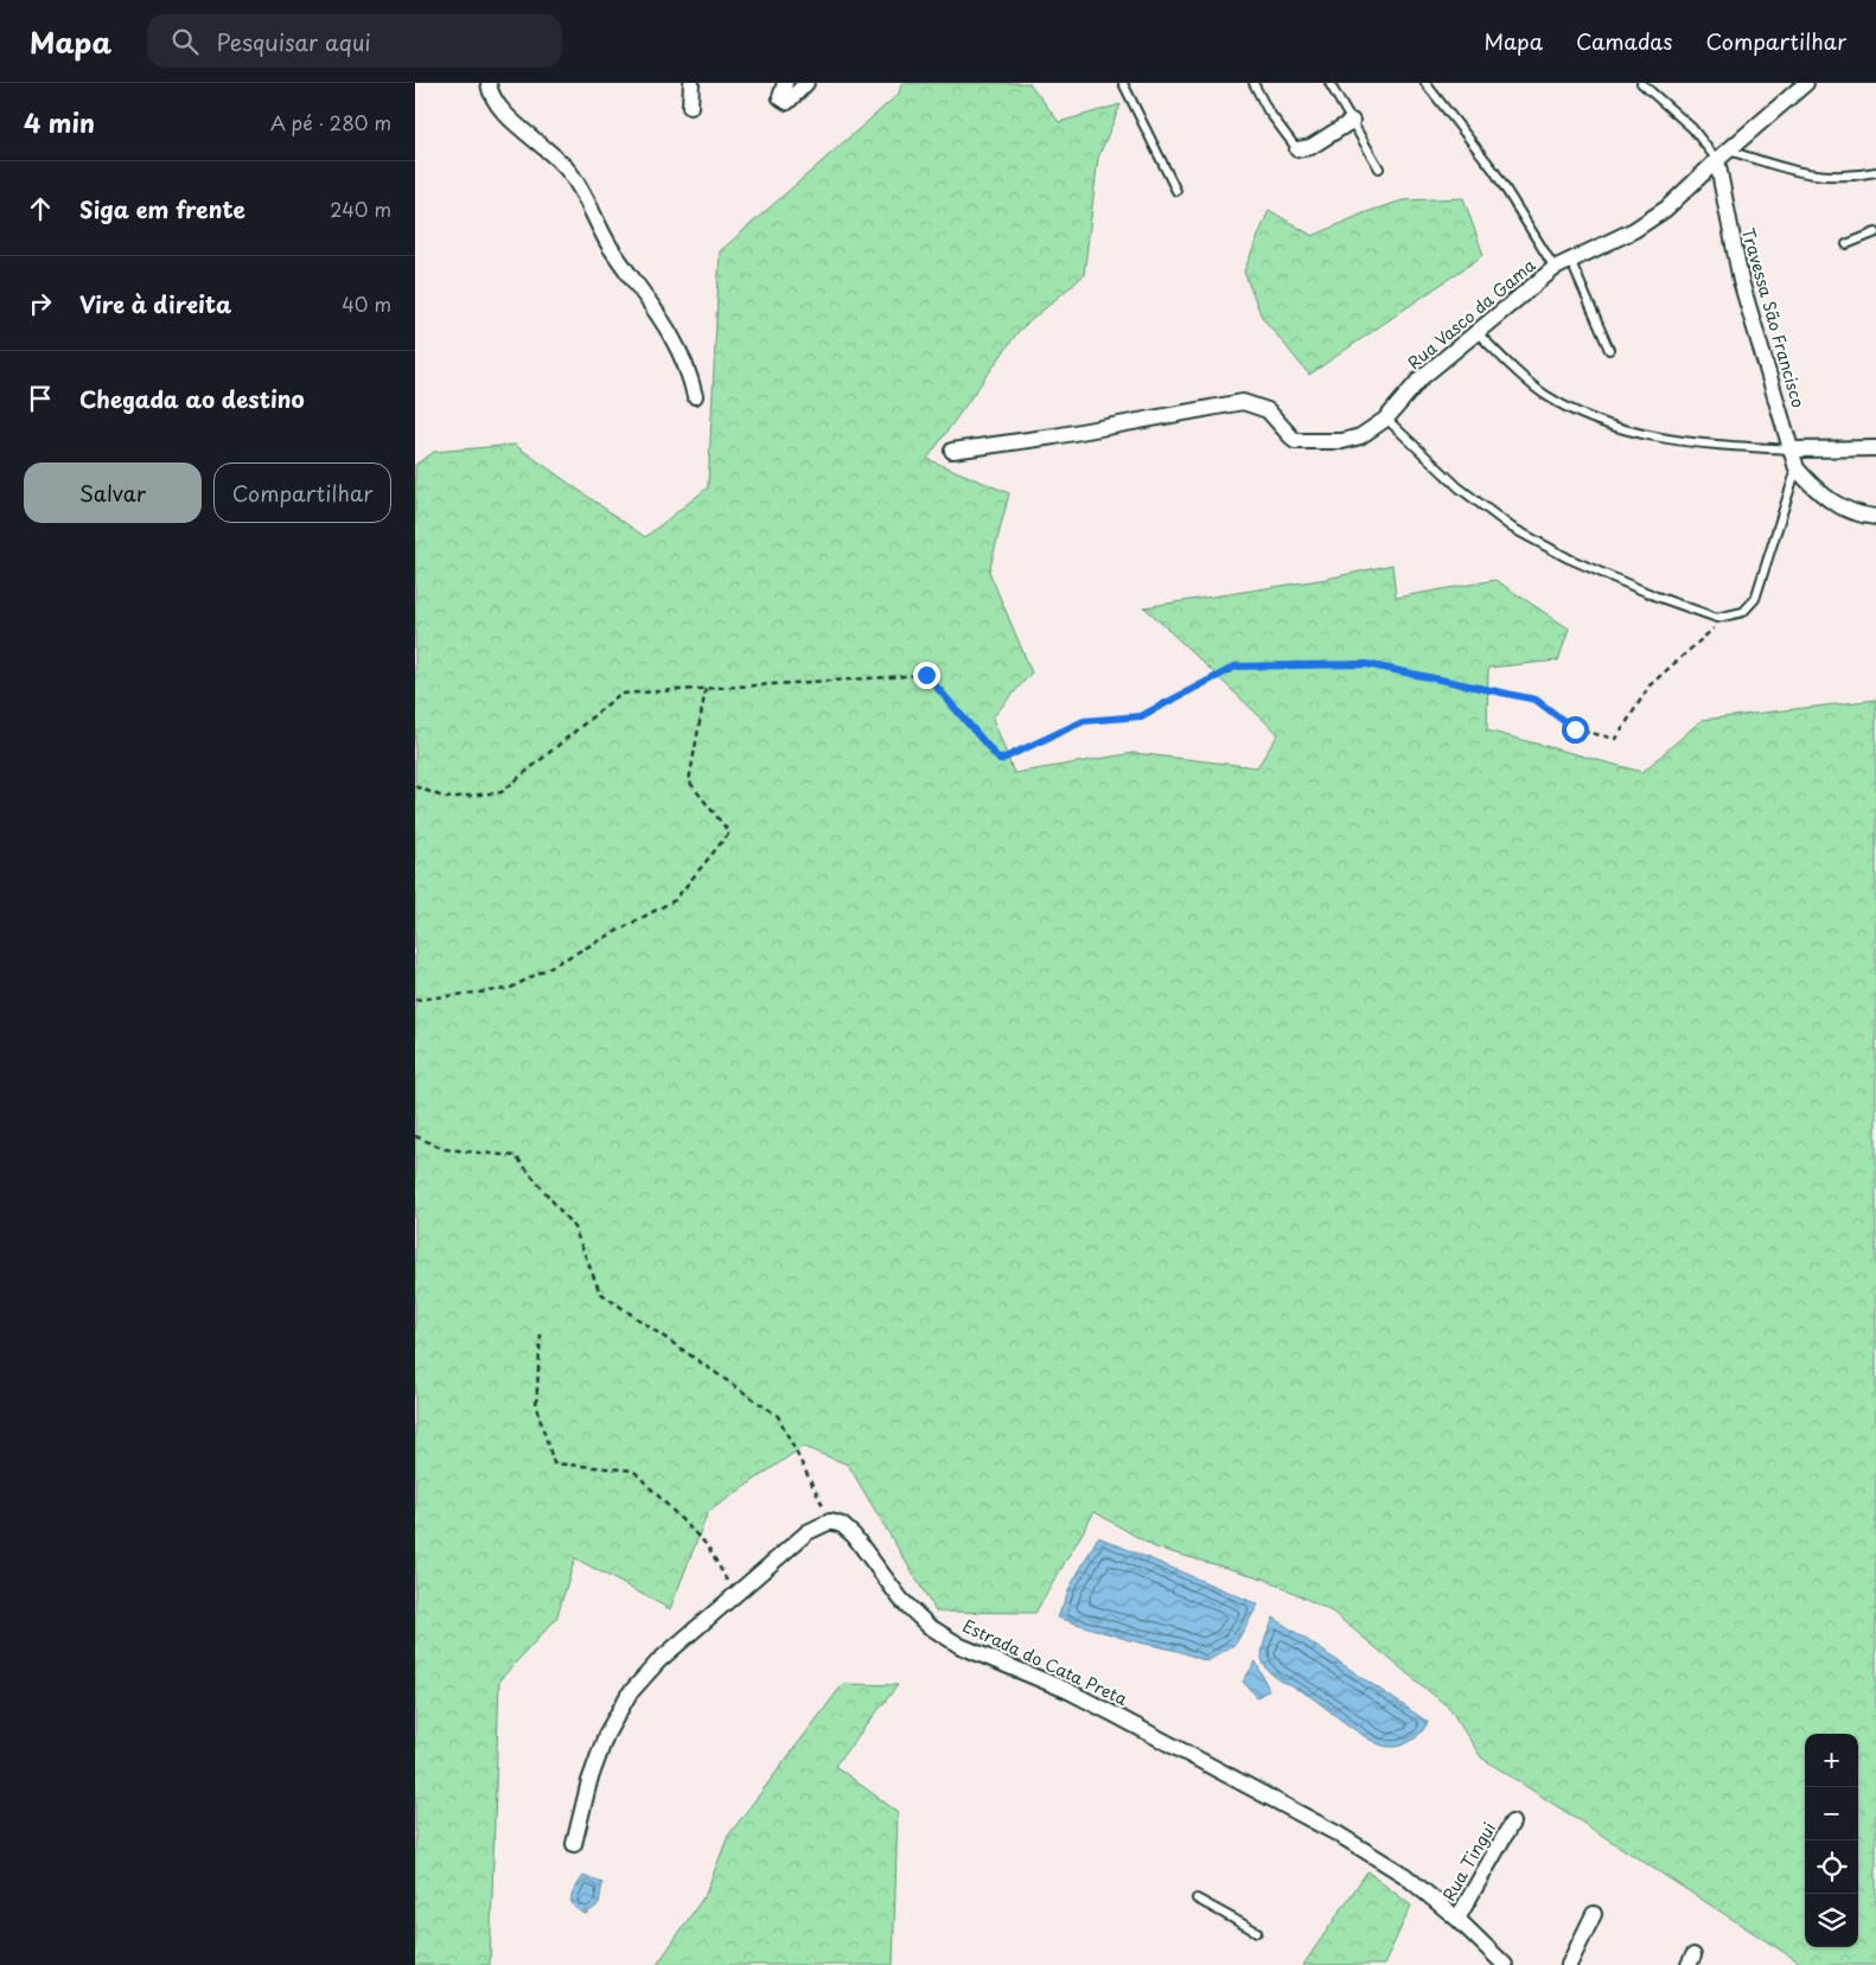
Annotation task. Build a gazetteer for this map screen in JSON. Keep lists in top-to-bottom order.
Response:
{
  "streets": {
    "street": [
      "Rua Vasco da Gama",
      "Travessa São Francisco",
      "Estrada do Cata Preta",
      "Rua Tingui"
    ]
  },
  "crossings": [
    ["Rua Vasco da Gama", "Travessa São Francisco"],
    ["Estrada do Cata Preta", "Rua Tingui"]
  ],
  "page": {
    "header": "Mapa",
    "search": "Pesquisar aqui",
    "nav": ["Mapa", "Camadas", "Compartilhar"],
    "heading": ["4 min", "A pé · 280 m"],
    "list": [
      ["Siga em frente", "240 m"],
      ["Vire à direita", "40 m"],
      "Chegada ao destino"
    ],
    "buttons": ["Salvar", "Compartilhar"],
    "map_buttons": ["+", "−"]
  }
}
